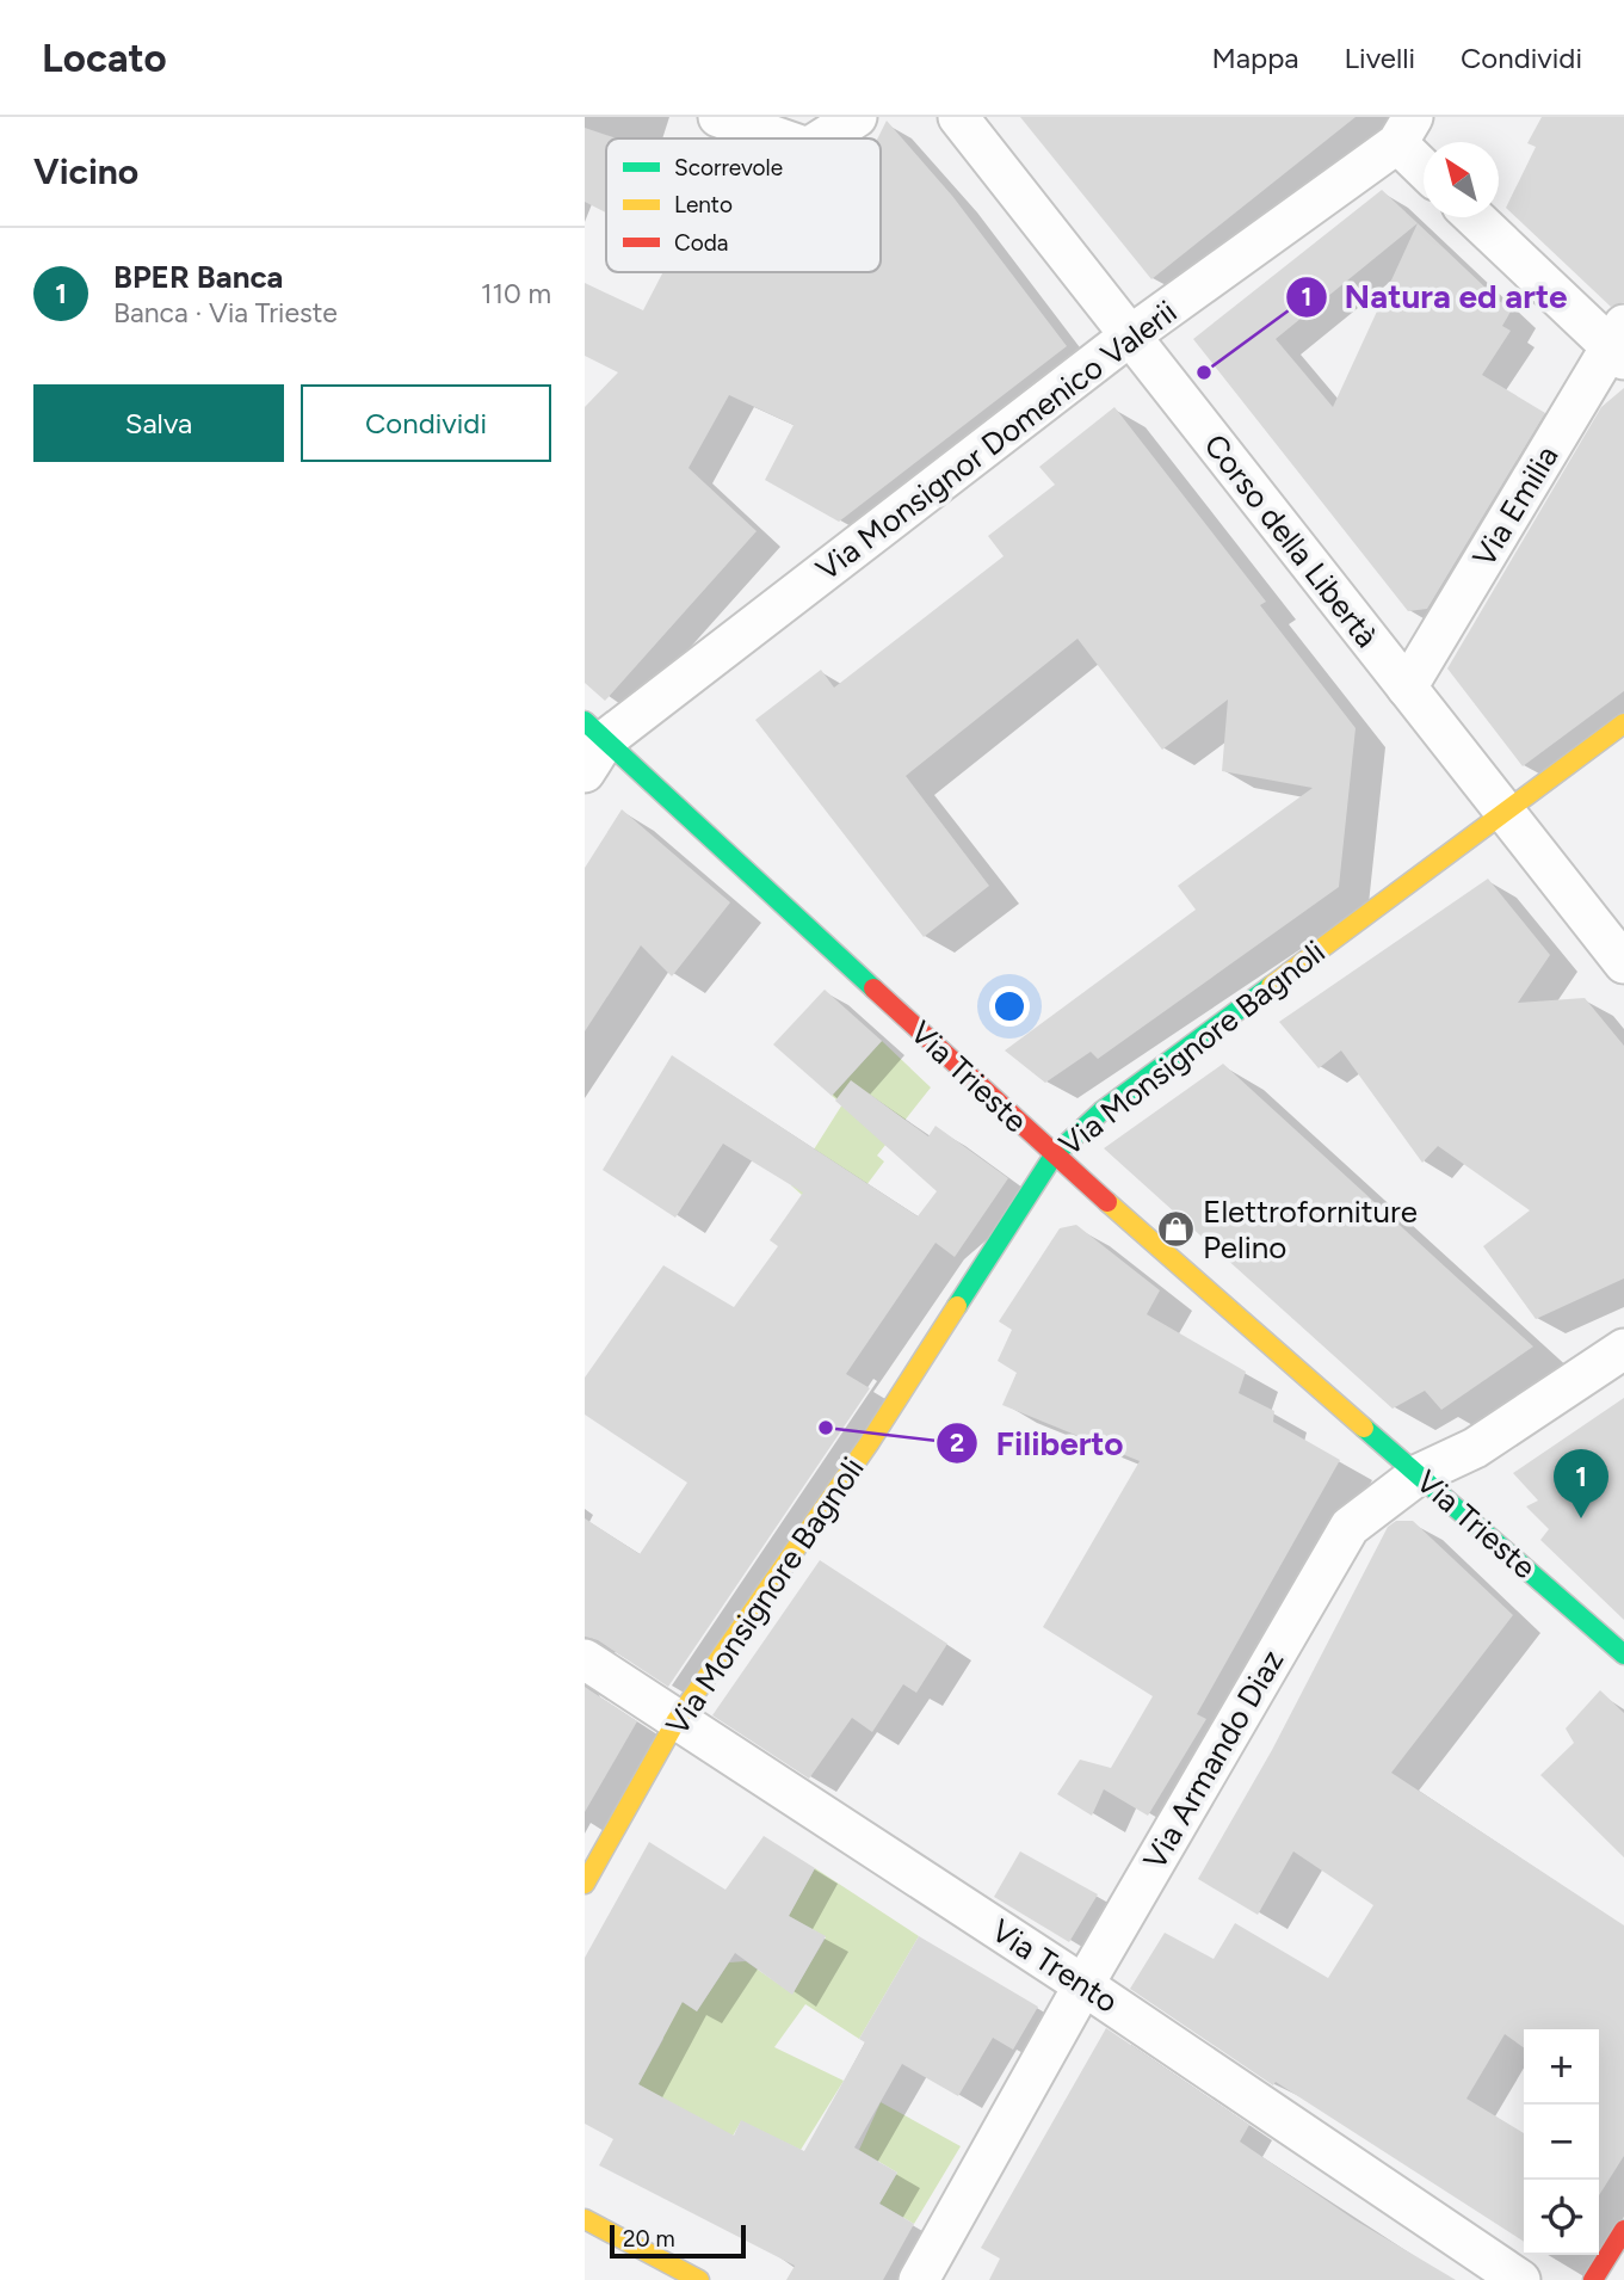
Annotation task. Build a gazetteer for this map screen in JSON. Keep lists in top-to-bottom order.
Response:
{
  "streets": {
    "street": [
      "Via Monsignor Domenico Valerii",
      "Via Emilia",
      "Corso della Libertà",
      "Via Monsignore Bagnoli",
      "Via Trieste",
      "Via Armando Diaz",
      "Via Trento"
    ]
  },
  "crossings": [
    ["Via Monsignor Domenico Valerii", "Corso della Libertà"],
    ["Via Monsignor Domenico Valerii", "Via Trieste"],
    ["Via Emilia", "Corso della Libertà"],
    ["Corso della Libertà", "Via Monsignore Bagnoli"],
    ["Via Monsignore Bagnoli", "Via Trieste"],
    ["Via Monsignore Bagnoli", "Via Trento"],
    ["Via Trieste", "Via Armando Diaz"],
    ["Via Armando Diaz", "Via Trento"]
  ],
  "places": {
    "other": ["Natura ed arte", "Filiberto"],
    "shop": ["Elettroforniture Pelino"]
  },
  "legend": ["Scorrevole", "Lento", "Coda"],
  "scale_bar": "20 m",
  "north": "top left",
  "page": {
    "header": "Locato",
    "nav": ["Mappa", "Livelli", "Condividi"],
    "heading": "Vicino",
    "list": [
      {
        "mark": "1",
        "name": "BPER Banca",
        "note": "Banca · Via Trieste",
        "value": "110 m"
      }
    ],
    "buttons": ["Salva", "Condividi"],
    "pins": "1",
    "map_buttons": ["+", "−"],
    "scale": "20 m"
  }
}
